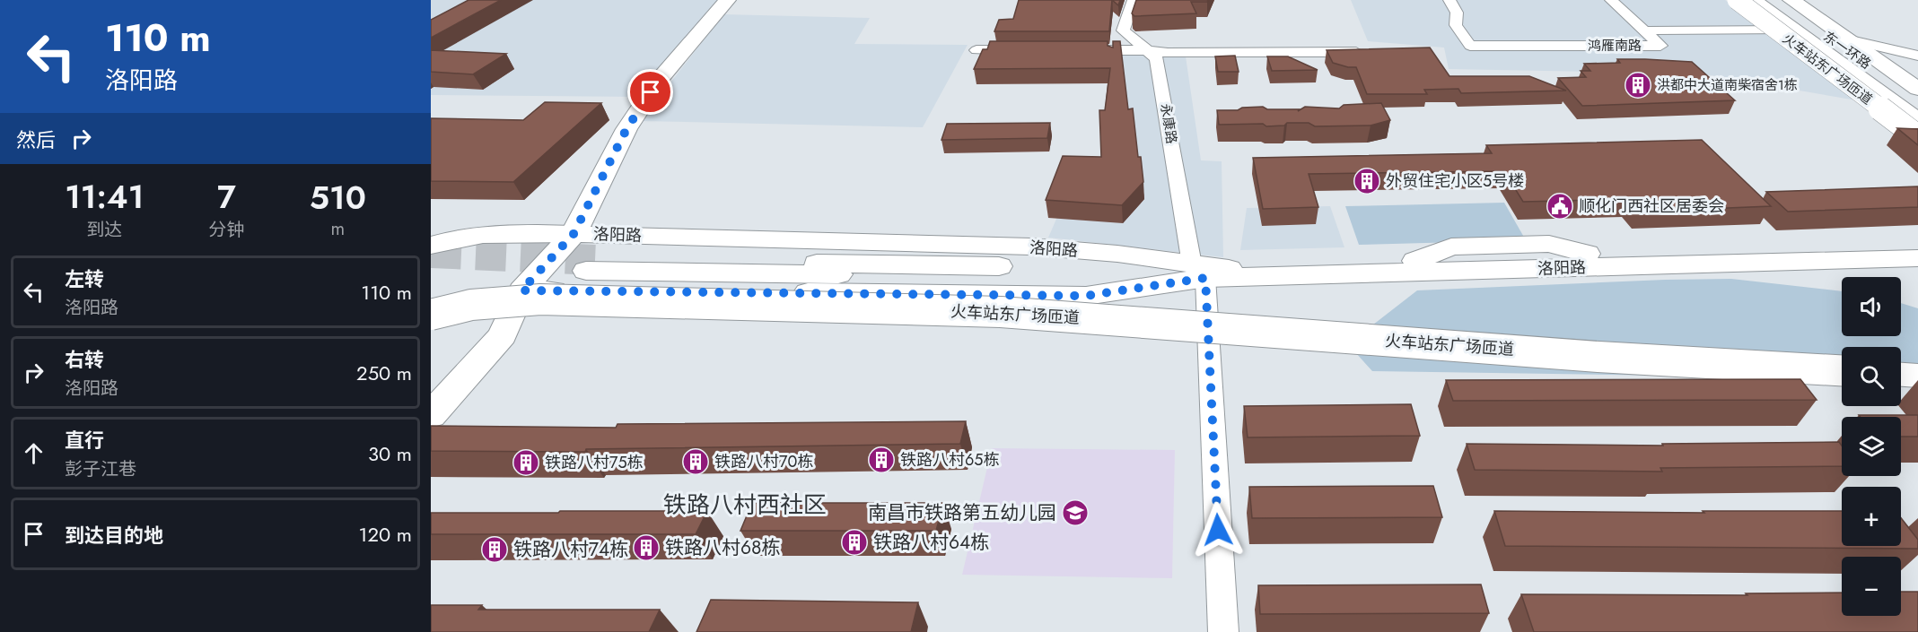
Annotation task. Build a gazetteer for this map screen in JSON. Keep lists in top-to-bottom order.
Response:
{
  "streets": {
    "main road": ["东一环路", "火车站东广场匝道", "洛阳路"],
    "street": ["鸿雁南路", "永康路"]
  },
  "crossings": [
    ["永康路", "洛阳路"]
  ],
  "districts": ["铁路八村西社区"],
  "places": {
    "building": [
      "洪都中大道南柴宿舍1栋",
      "外贸住宅小区5号楼",
      "铁路八村65栋",
      "铁路八村70栋",
      "铁路八村75栋",
      "铁路八村64栋",
      "铁路八村68栋",
      "铁路八村74栋"
    ],
    "public building": ["顺化门西社区居委会"],
    "school or university": ["南昌市铁路第五幼儿园"]
  },
  "page": {
    "turn": ["110 m", "洛阳路"],
    "then": "然后",
    "eta": [
      "11:41",
      "到达",
      "7",
      "分钟",
      "510",
      "m"
    ],
    "list": [
      {
        "name": "左转",
        "note": "洛阳路",
        "value": "110 m"
      },
      {
        "name": "右转",
        "note": "洛阳路",
        "value": "250 m"
      },
      {
        "name": "直行",
        "note": "彭子江巷",
        "value": "30 m"
      },
      {
        "name": "到达目的地",
        "value": "120 m"
      }
    ],
    "map_buttons": ["+", "−"]
  }
}
